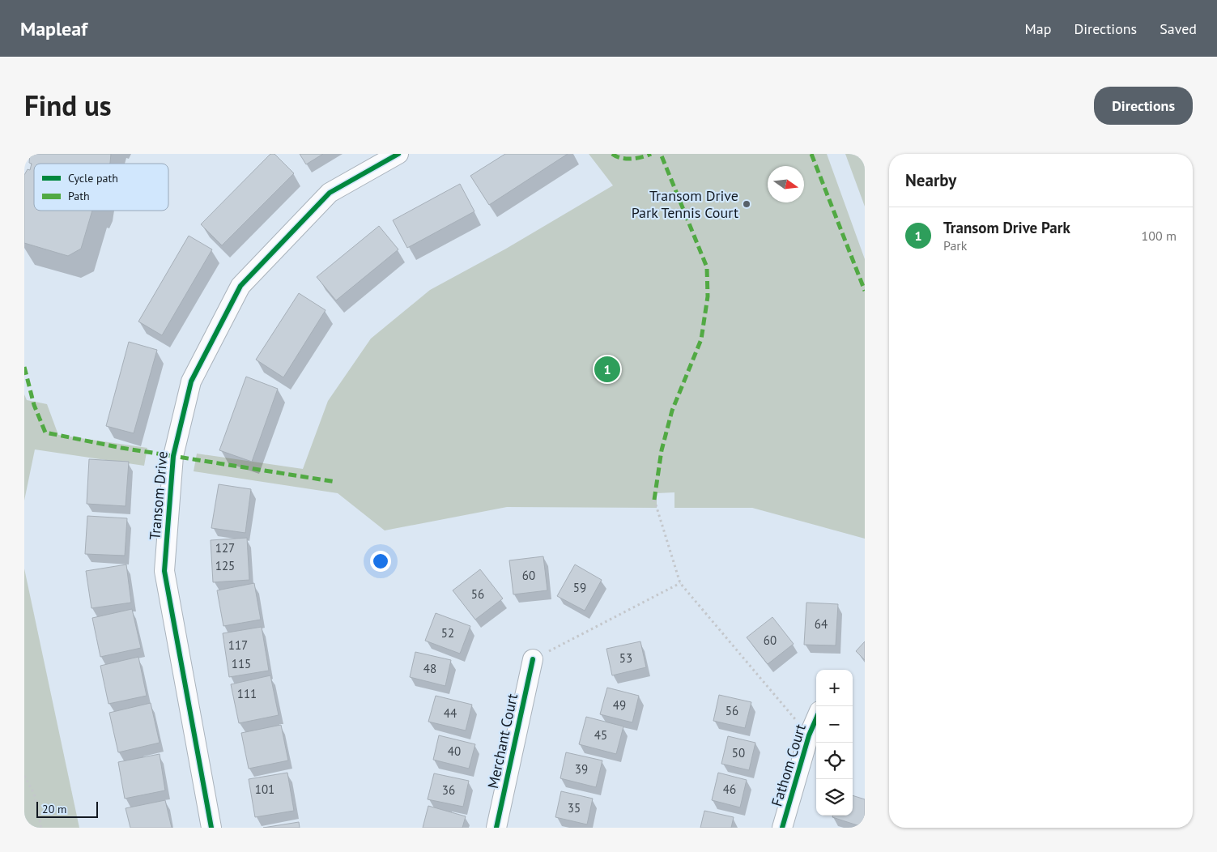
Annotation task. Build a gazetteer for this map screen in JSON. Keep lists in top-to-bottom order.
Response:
{
  "streets": {
    "street": ["Transom Drive", "Merchant Court", "Fathom Court"]
  },
  "places": ["Transom Drive Park Tennis Court"],
  "house_numbers": [
    "127",
    "125",
    "60",
    "59",
    "56",
    "64",
    "52",
    "60",
    "117",
    "53",
    "115",
    "48",
    "111",
    "49",
    "56",
    "44",
    "45",
    "40",
    "50",
    "39",
    "101",
    "46",
    "36",
    "35"
  ],
  "legend": ["Cycle path", "Path"],
  "scale_bar": "20 m",
  "north": "right",
  "page": {
    "header": "Mapleaf",
    "nav": ["Map", "Directions", "Saved"],
    "title": "Find us",
    "buttons": "Directions",
    "heading": "Nearby",
    "list": [
      {
        "mark": "1",
        "name": "Transom Drive Park",
        "note": "Park",
        "value": "100 m"
      }
    ],
    "pins": "1",
    "map_buttons": ["+", "−"],
    "scale": "20 m"
  }
}
